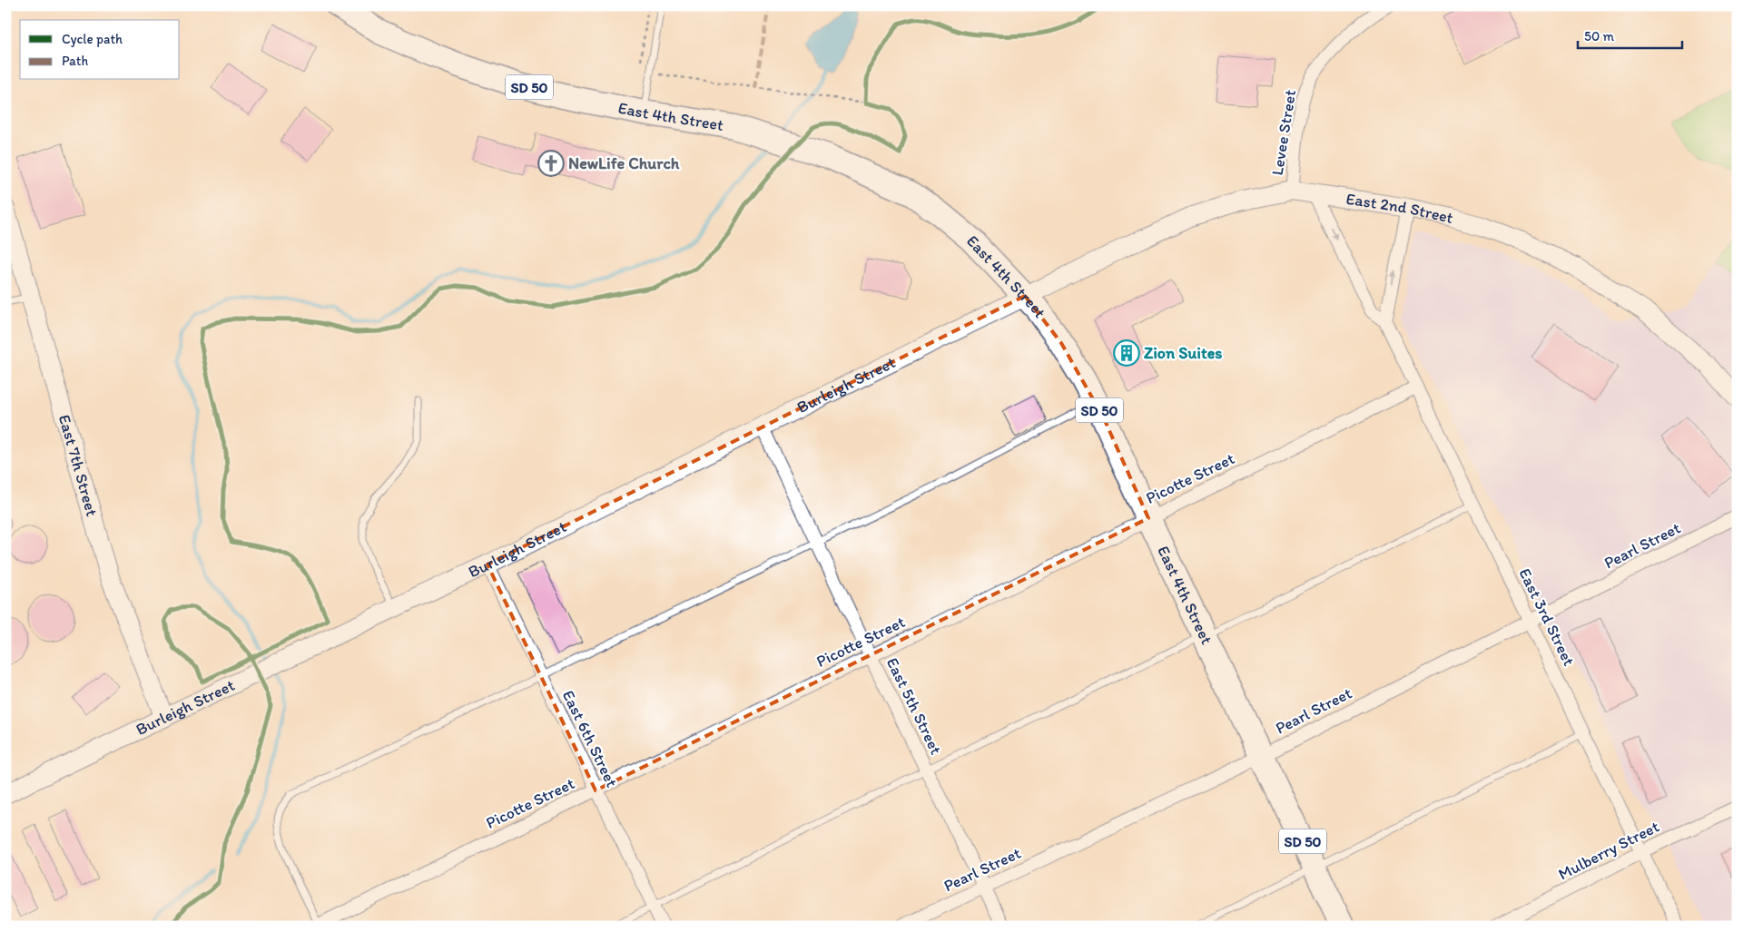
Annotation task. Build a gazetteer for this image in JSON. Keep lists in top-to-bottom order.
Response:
{
  "streets": {
    "highway": ["SD 50", "East 4th Street"],
    "street": [
      "Levee Street",
      "East 2nd Street",
      "Burleigh Street",
      "East 7th Street",
      "Picotte Street",
      "Pearl Street",
      "East 3rd Street",
      "East 5th Street",
      "East 6th Street",
      "Mulberry Street"
    ]
  },
  "crossings": [
    ["East 4th Street", "East 2nd Street"],
    ["East 4th Street", "Burleigh Street"],
    ["East 4th Street", "Picotte Street"],
    ["East 4th Street", "Pearl Street"],
    ["Levee Street", "East 2nd Street"],
    ["East 2nd Street", "Burleigh Street"],
    ["East 2nd Street", "East 3rd Street"],
    ["Burleigh Street", "East 7th Street"],
    ["Burleigh Street", "East 5th Street"],
    ["Burleigh Street", "East 6th Street"],
    ["Picotte Street", "East 3rd Street"],
    ["Picotte Street", "East 5th Street"],
    ["Picotte Street", "East 6th Street"],
    ["Pearl Street", "East 3rd Street"],
    ["Pearl Street", "East 5th Street"],
    ["East 3rd Street", "Mulberry Street"]
  ],
  "places": {
    "church": ["NewLife Church"],
    "building": ["Zion Suites"]
  },
  "legend": ["Cycle path", "Path"],
  "scale_bar": "50 m"
}
